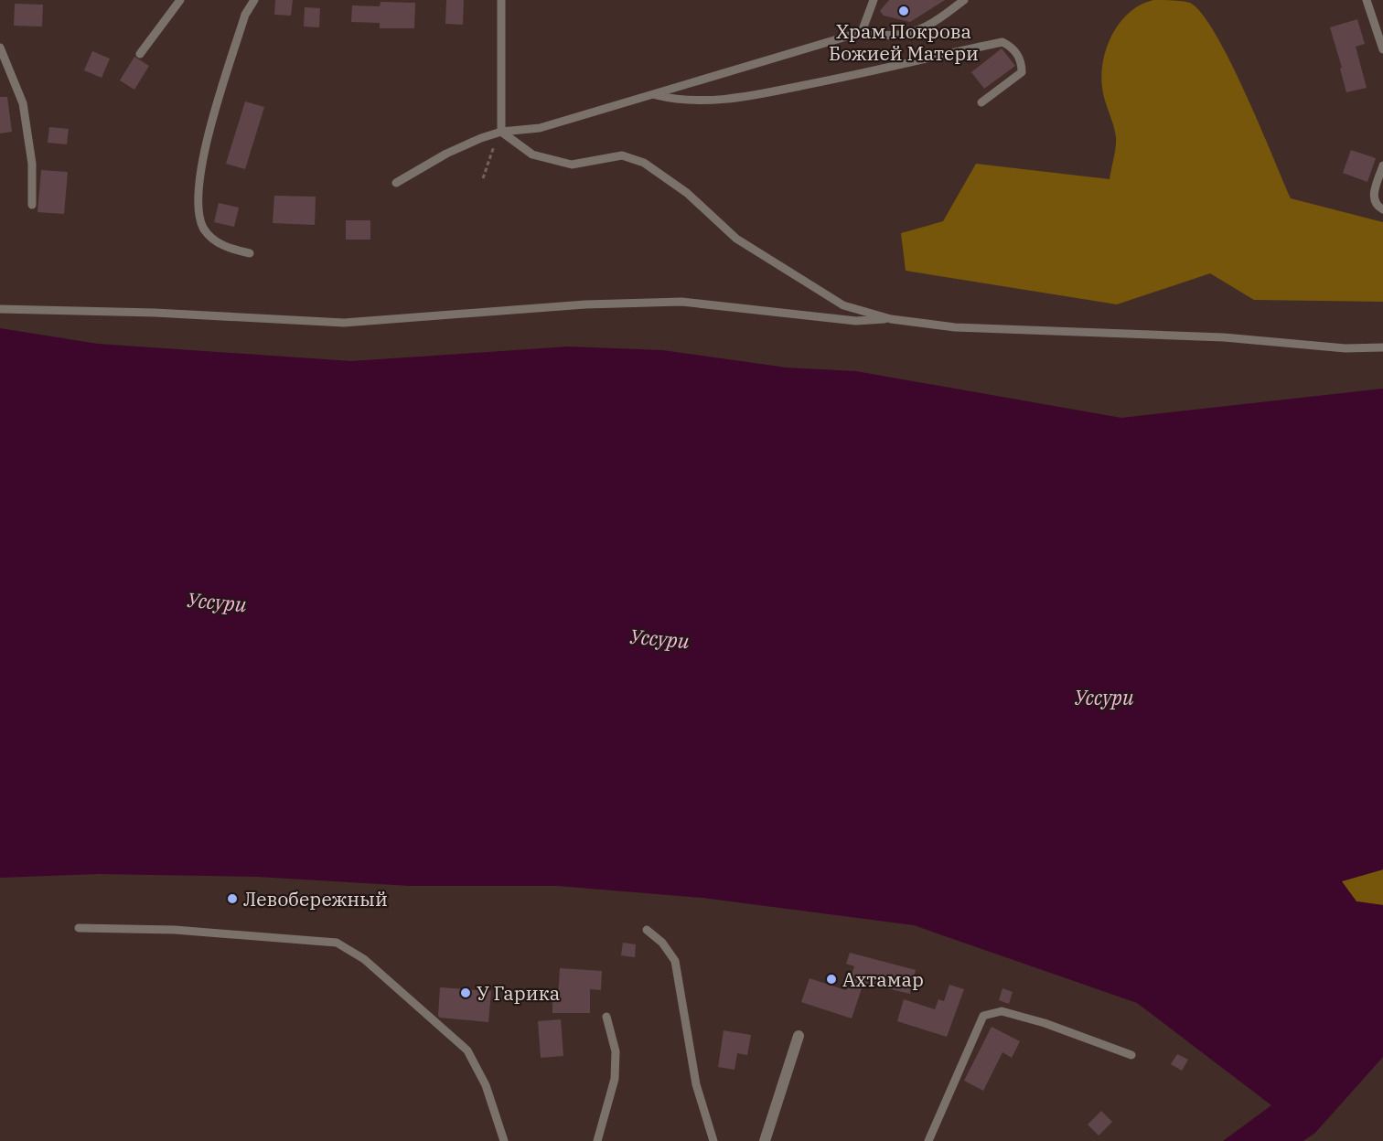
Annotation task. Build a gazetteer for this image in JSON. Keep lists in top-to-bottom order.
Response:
{
  "water": ["Уссури"],
  "places": [
    "Храм Покрова Божией Матери",
    "Левобережный",
    "Ахтамар",
    "У Гарика"
  ]
}
